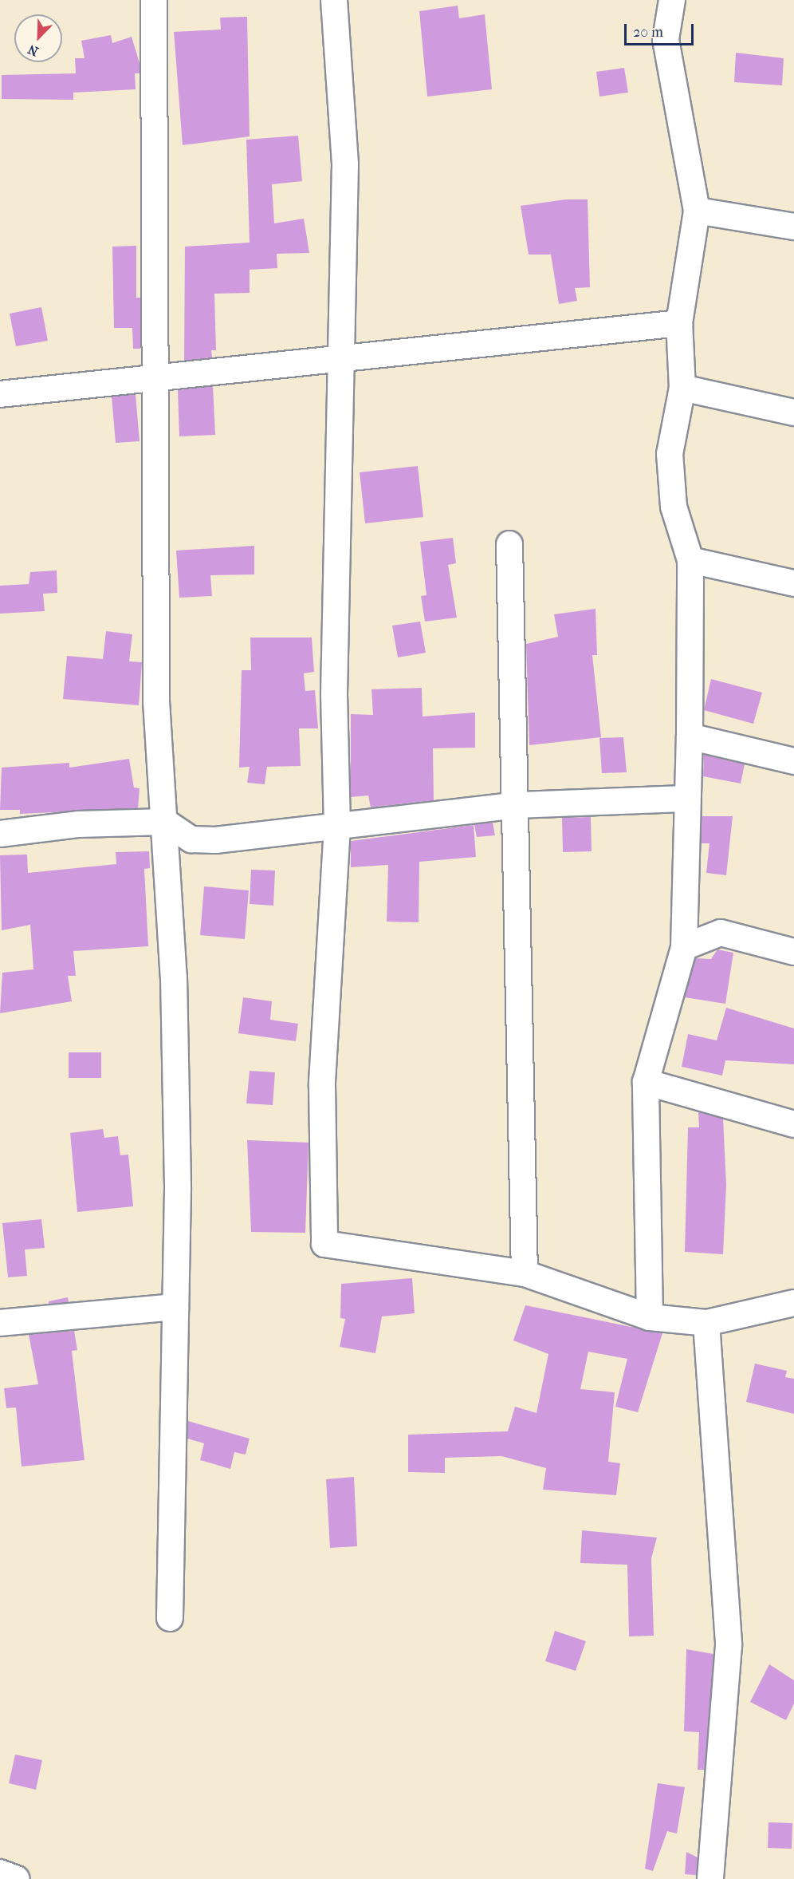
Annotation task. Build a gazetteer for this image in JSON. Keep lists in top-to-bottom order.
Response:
{
  "scale_bar": "20 m",
  "north": "bottom left"
}
